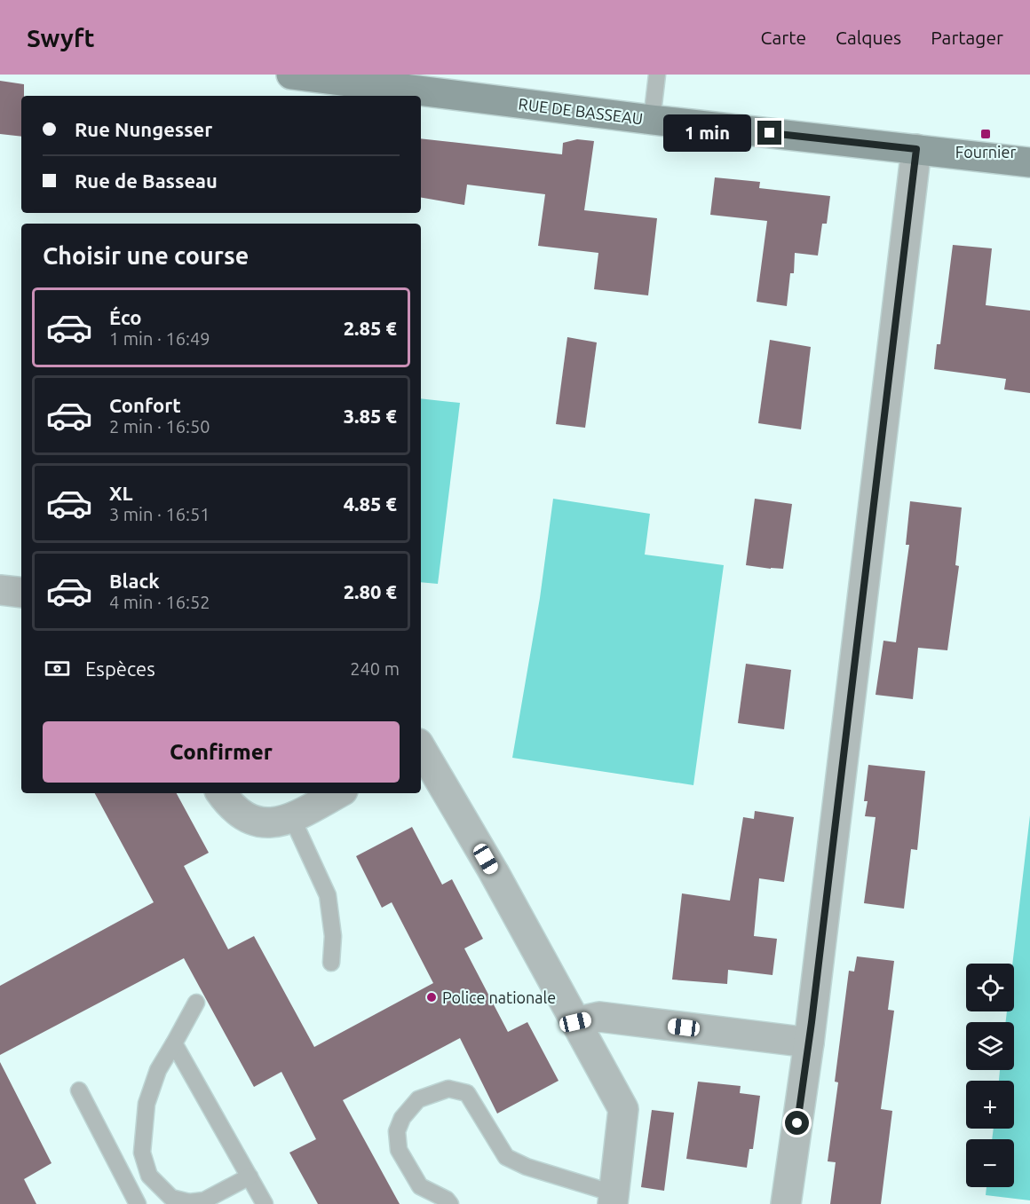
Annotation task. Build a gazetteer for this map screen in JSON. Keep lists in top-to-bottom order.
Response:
{
  "streets": {
    "street": ["RUE DE BASSEAU"]
  },
  "places": {
    "transit": ["Fournier"],
    "other": ["Police nationale"]
  },
  "page": {
    "header": "Swyft",
    "nav": ["Carte", "Calques", "Partager"],
    "banner": ["Rue Nungesser", "Rue de Basseau"],
    "bubble": "1 min",
    "heading": "Choisir une course",
    "list": [
      {
        "name": "Éco",
        "note": "1 min · 16:49",
        "value": "2.85 €"
      },
      {
        "name": "Confort",
        "note": "2 min · 16:50",
        "value": "3.85 €"
      },
      {
        "name": "XL",
        "note": "3 min · 16:51",
        "value": "4.85 €"
      },
      {
        "name": "Black",
        "note": "4 min · 16:52",
        "value": "2.80 €"
      }
    ],
    "pay": ["Espèces", "240 m"],
    "buttons": "Confirmer",
    "map_buttons": ["+", "−"]
  }
}
